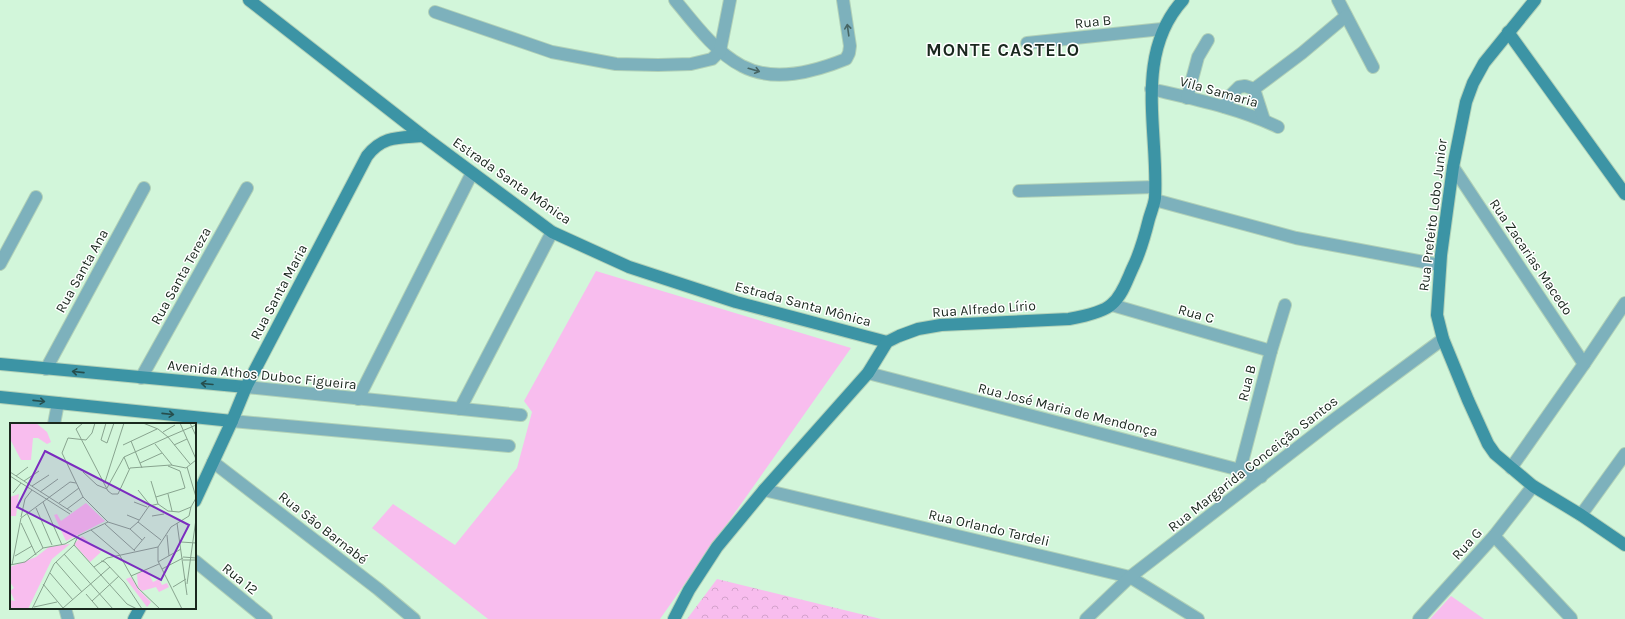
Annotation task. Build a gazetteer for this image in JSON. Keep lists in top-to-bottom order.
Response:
{
  "streets": {
    "main road": [
      "Estrada Santa Mônica",
      "Rua Prefeito Lobo Junior",
      "Rua Santa Maria",
      "Rua Alfredo Lírio",
      "Avenida Athos Duboc Figueira"
    ],
    "street": [
      "Rua B",
      "Vila Samaria",
      "Rua Zacarias Macedo",
      "Rua Santa Ana",
      "Rua Santa Tereza",
      "Rua C",
      "Rua José Maria de Mendonça",
      "Rua Margarida Conceição Santos",
      "Rua São Barnabé",
      "Rua Orlando Tardeli",
      "Rua G",
      "Rua 12"
    ]
  },
  "crossings": [
    ["Rua B", "Rua C"],
    ["Rua B", "Rua José Maria de Mendonça"],
    ["Estrada Santa Mônica", "Rua Santa Maria"],
    ["Estrada Santa Mônica", "Rua Alfredo Lírio"],
    ["Rua Prefeito Lobo Junior", "Rua Zacarias Macedo"],
    ["Rua Prefeito Lobo Junior", "Rua Margarida Conceição Santos"],
    ["Rua Prefeito Lobo Junior", "Rua G"],
    ["Rua Santa Ana", "Avenida Athos Duboc Figueira"],
    ["Rua Santa Tereza", "Avenida Athos Duboc Figueira"],
    ["Rua Santa Maria", "Avenida Athos Duboc Figueira"],
    ["Rua Santa Maria", "Rua São Barnabé"],
    ["Rua Alfredo Lírio", "Rua C"],
    ["Rua José Maria de Mendonça", "Rua Margarida Conceição Santos"],
    ["Rua Margarida Conceição Santos", "Rua Orlando Tardeli"]
  ],
  "districts": ["MONTE CASTELO"]
}
